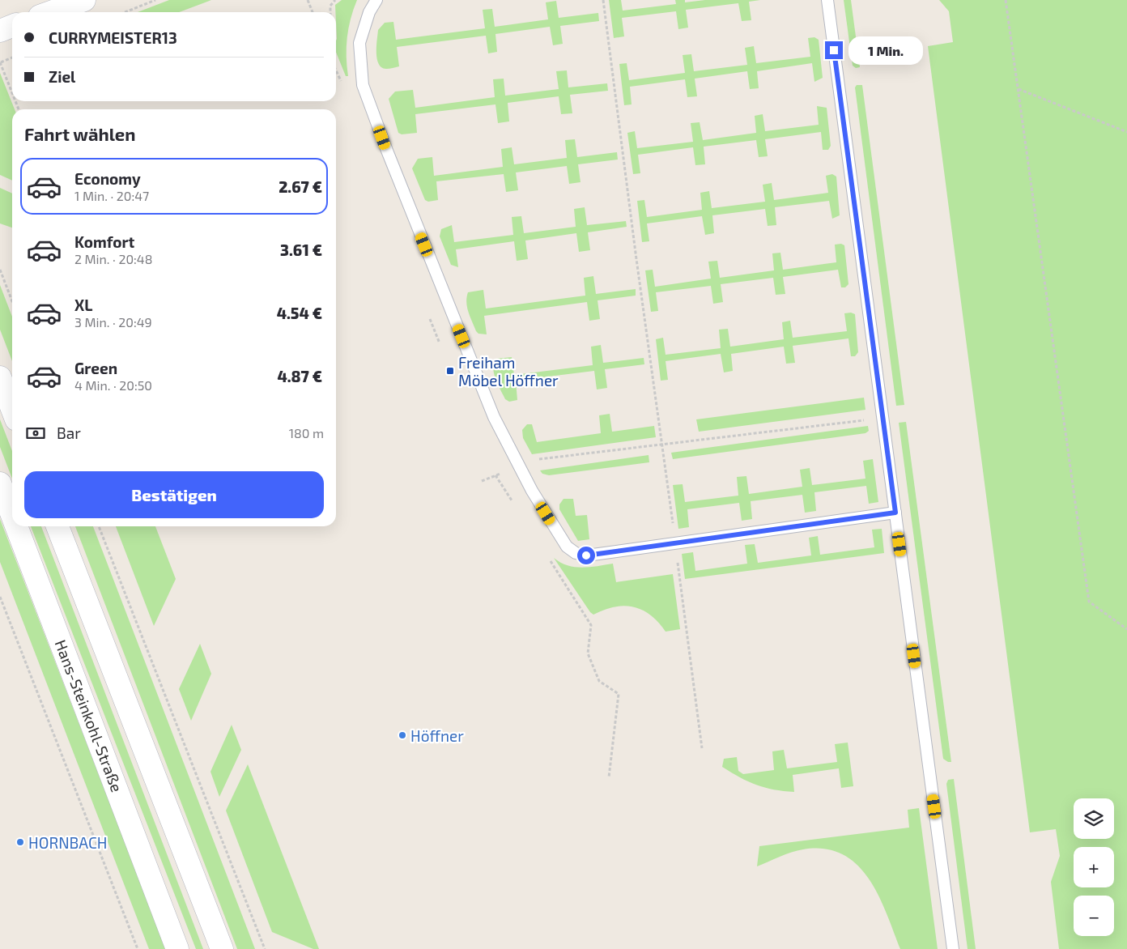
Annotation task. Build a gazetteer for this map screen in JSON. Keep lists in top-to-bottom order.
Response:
{
  "streets": {
    "main road": ["Hans-Steinkohl-Straße"]
  },
  "places": {
    "transit": ["Freiham Möbel Höffner"],
    "other": ["Höffner", "HORNBACH"]
  },
  "page": {
    "banner": ["CURRYMEISTER13", "Ziel"],
    "bubble": "1 Min.",
    "heading": "Fahrt wählen",
    "list": [
      {
        "name": "Economy",
        "note": "1 Min. · 20:47",
        "value": "2.67 €"
      },
      {
        "name": "Komfort",
        "note": "2 Min. · 20:48",
        "value": "3.61 €"
      },
      {
        "name": "XL",
        "note": "3 Min. · 20:49",
        "value": "4.54 €"
      },
      {
        "name": "Green",
        "note": "4 Min. · 20:50",
        "value": "4.87 €"
      }
    ],
    "pay": ["Bar", "180 m"],
    "buttons": "Bestätigen",
    "map_buttons": ["+", "−"]
  }
}
